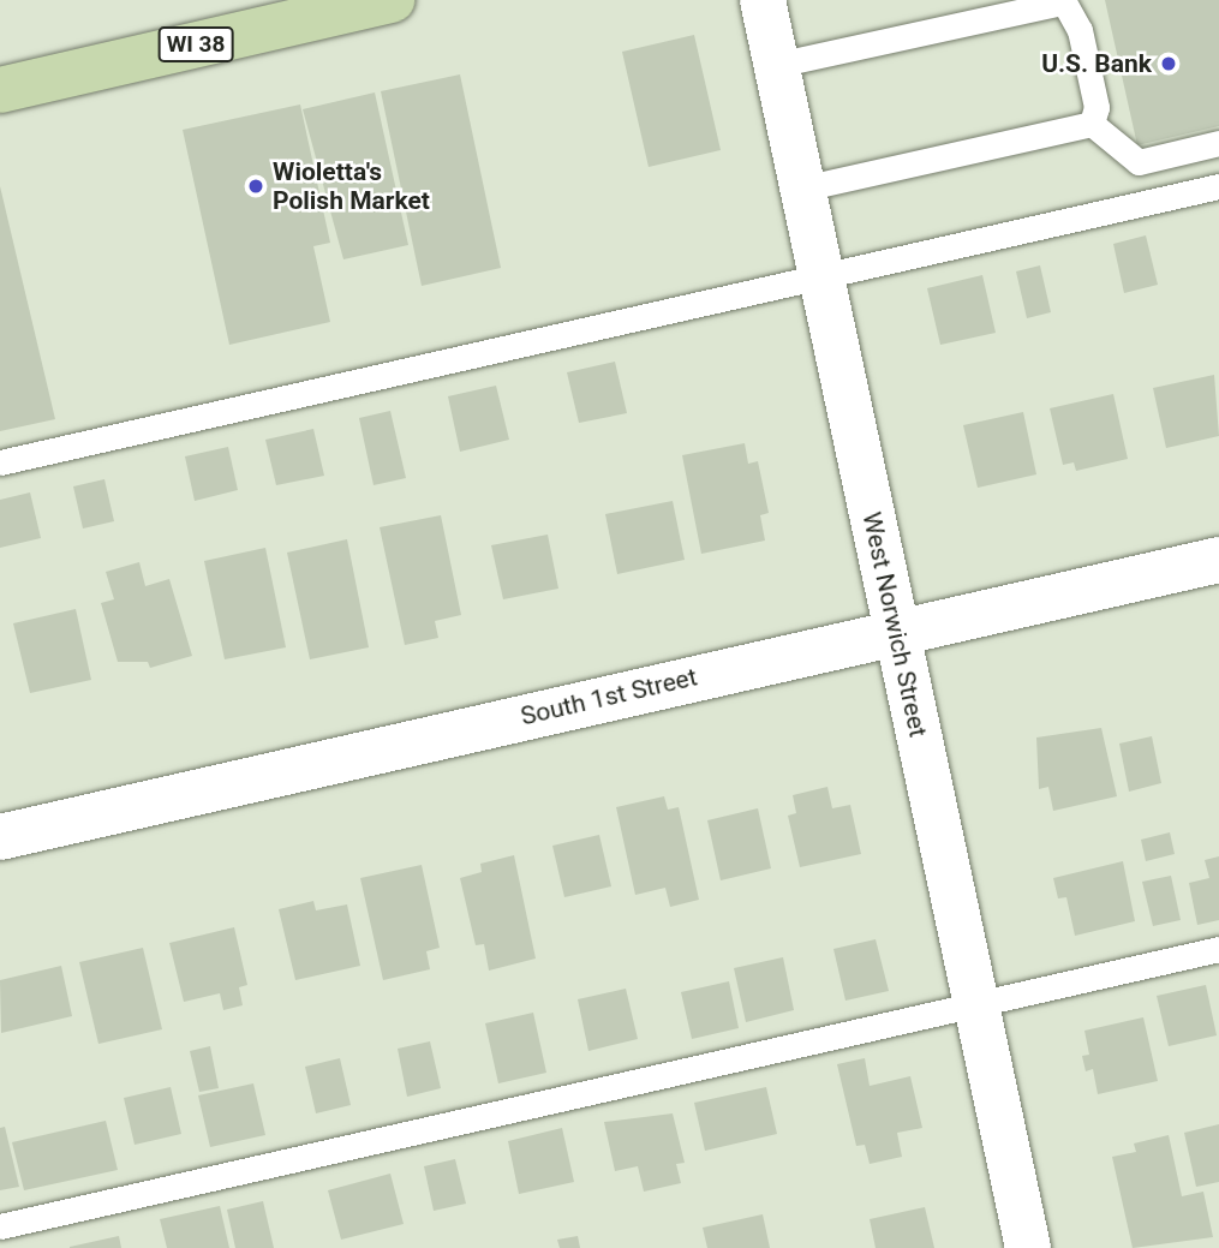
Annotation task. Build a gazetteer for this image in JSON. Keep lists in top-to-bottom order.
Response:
{
  "streets": {
    "main road": ["WI 38"],
    "street": ["West Norwich Street", "South 1st Street"]
  },
  "crossings": [
    ["West Norwich Street", "South 1st Street"]
  ],
  "places": ["U.S. Bank", "Wioletta's Polish Market"]
}
